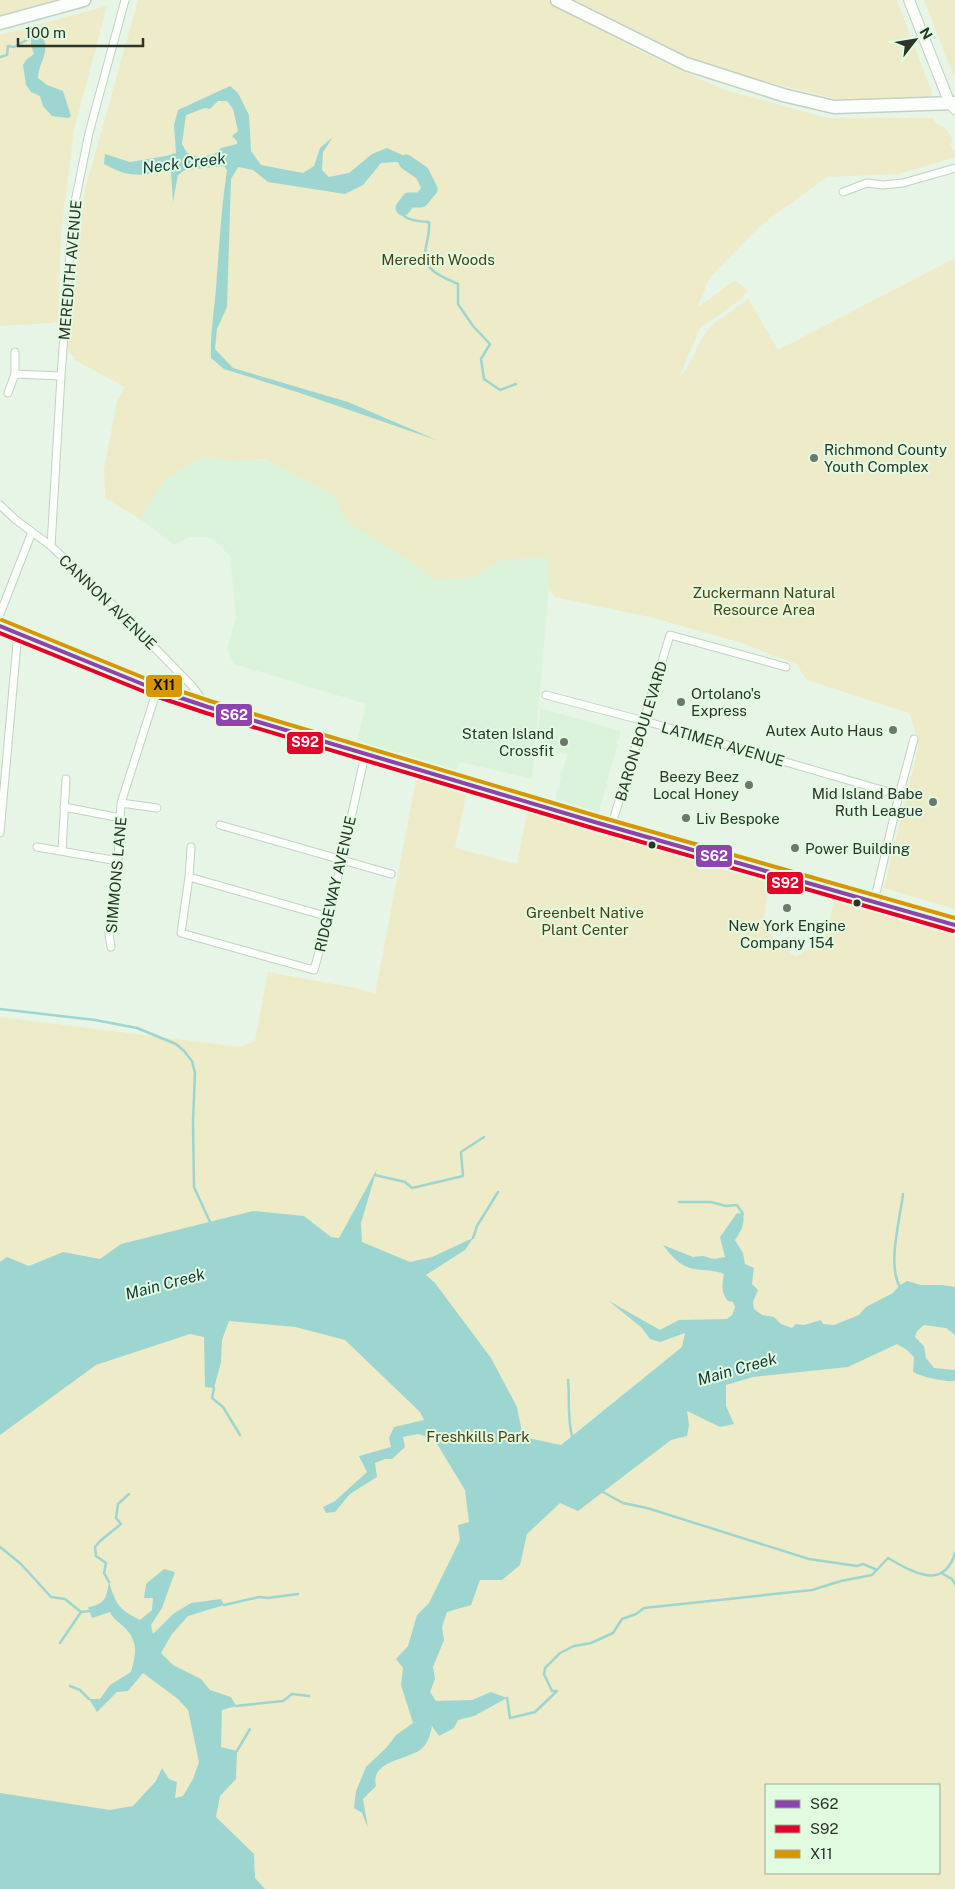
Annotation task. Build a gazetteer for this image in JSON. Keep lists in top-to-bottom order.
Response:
{
  "streets": {
    "street": [
      "MEREDITH AVENUE",
      "CANNON AVENUE",
      "BARON BOULEVARD",
      "LATIMER AVENUE",
      "SIMMONS LANE",
      "RIDGEWAY AVENUE"
    ]
  },
  "crossings": [
    ["MEREDITH AVENUE", "CANNON AVENUE"],
    ["BARON BOULEVARD", "LATIMER AVENUE"]
  ],
  "water": ["Neck Creek", "Main Creek"],
  "parks": [
    "Meredith Woods",
    "Zuckermann Natural Resource Area",
    "Greenbelt Native Plant Center",
    "Freshkills Park"
  ],
  "places": [
    "Richmond County Youth Complex",
    "Ortolano's Express",
    "Autex Auto Haus",
    "Staten Island Crossfit",
    "Beezy Beez Local Honey",
    "Mid Island Babe Ruth League",
    "Liv Bespoke",
    "Power Building",
    "New York Engine Company 154"
  ],
  "lines": ["transit line X11", "transit line S62", "transit line S92"],
  "legend": ["S62", "S92", "X11"],
  "scale_bar": "100 m",
  "north": "top right"
}
